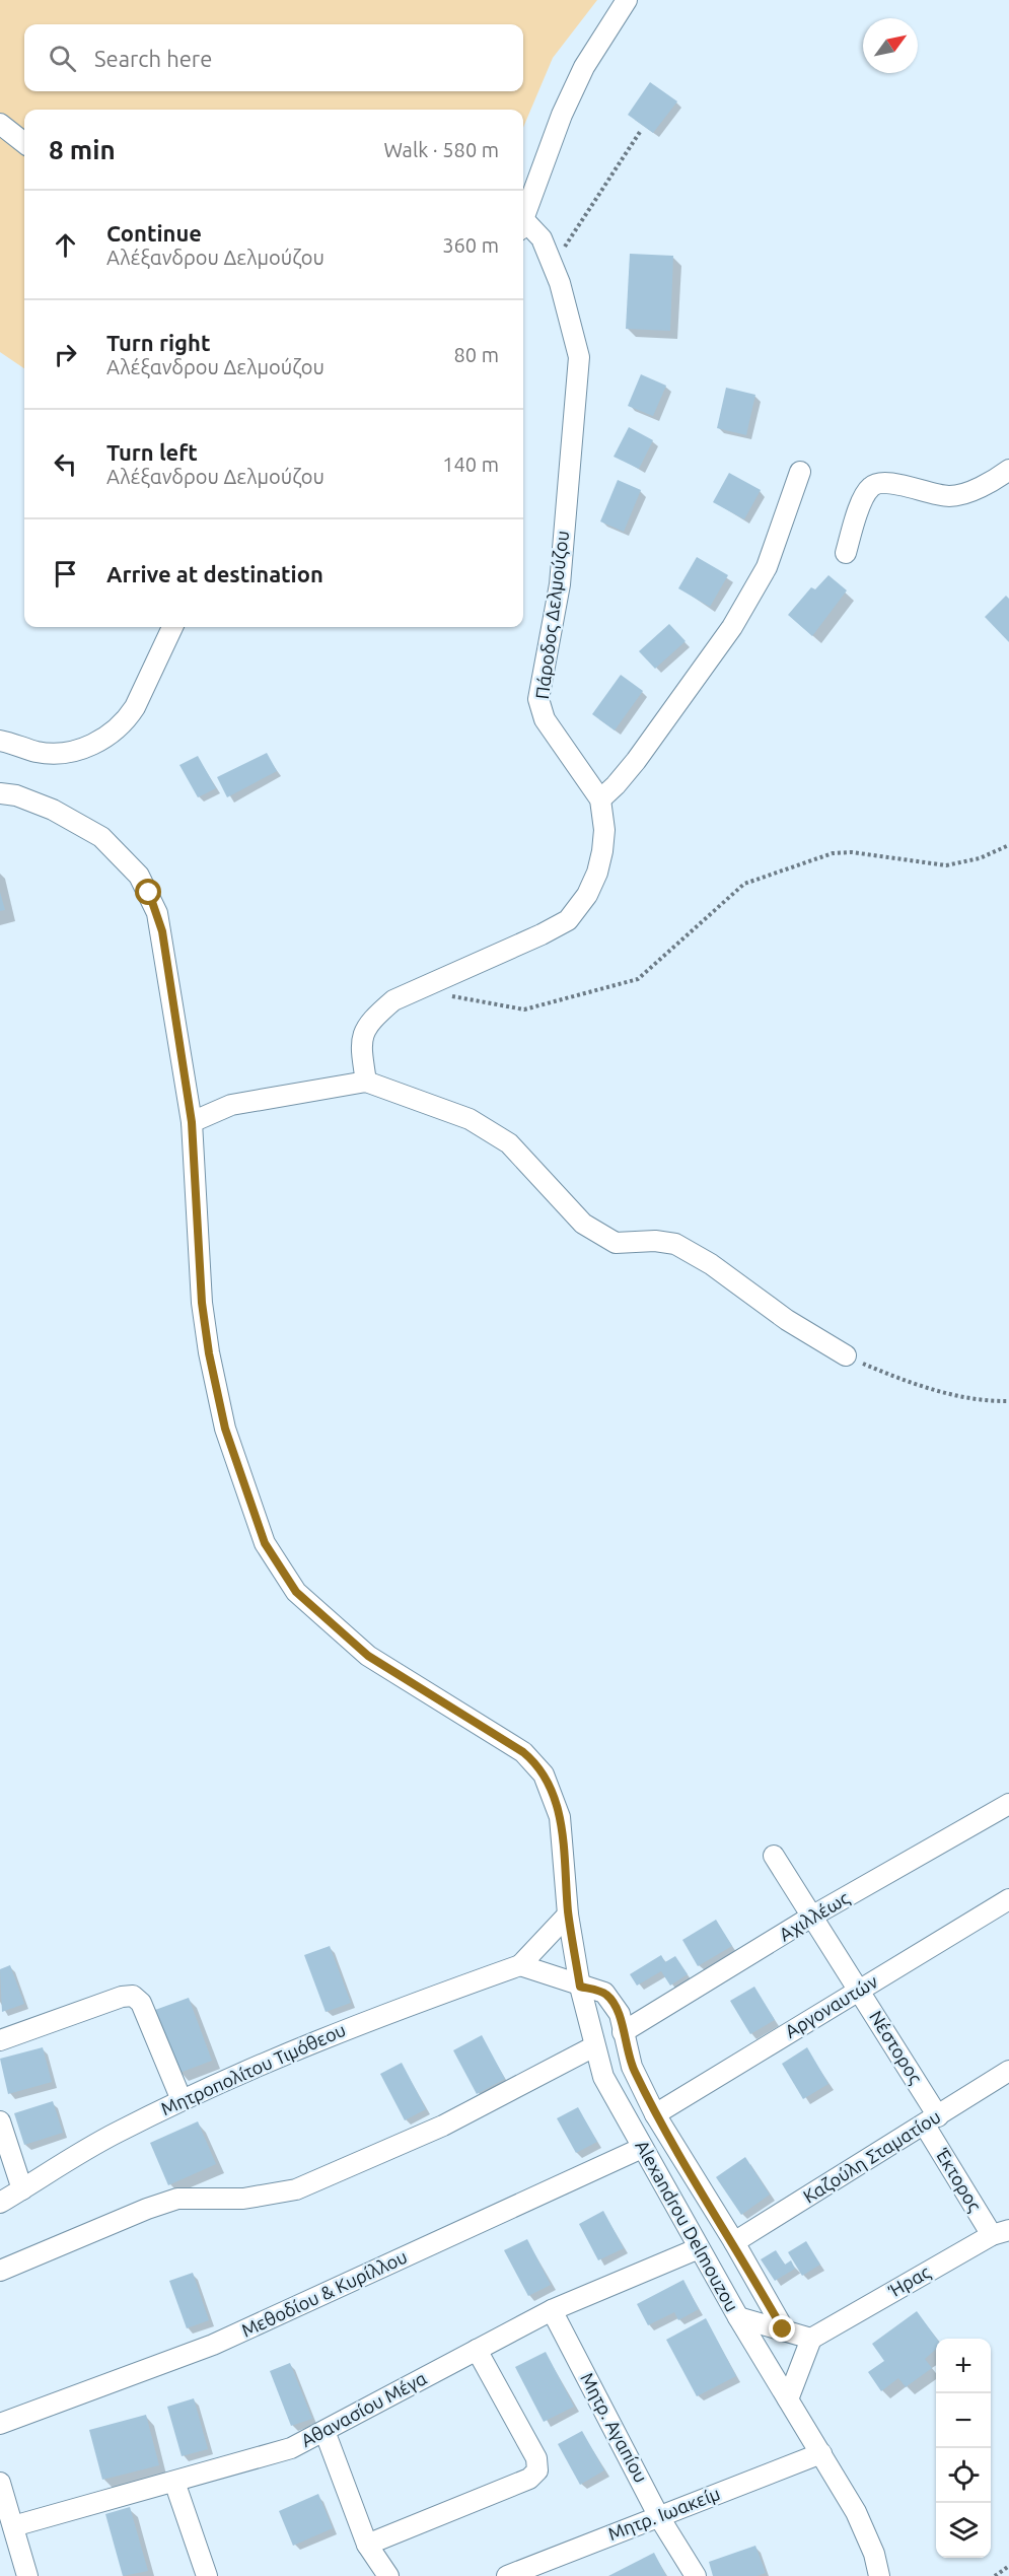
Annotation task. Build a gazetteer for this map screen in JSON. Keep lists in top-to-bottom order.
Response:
{
  "streets": {
    "street": [
      "Πάροδος Δελμούζου",
      "Αχιλλέως",
      "Αργοναυτών",
      "Νέστορος",
      "Μητροπολίτου Τιμόθεου",
      "Καζούλη Σταματίου",
      "Έκτορος",
      "Alexandrou Delmouzou",
      "Ήρας",
      "Μεθοδίου & Κυρίλλου",
      "Αθανασίου Μέγα",
      "Μητρ. Αγαπίου",
      "Μητρ. Ιωακείμ"
    ]
  },
  "crossings": [
    ["Αχιλλέως", "Νέστορος"],
    ["Αργοναυτών", "Νέστορος"],
    ["Νέστορος", "Καζούλη Σταματίου"],
    ["Νέστορος", "Έκτορος"],
    ["Καζούλη Σταματίου", "Έκτορος"],
    ["Έκτορος", "Ήρας"],
    ["Alexandrou Delmouzou", "Μεθοδίου & Κυρίλλου"],
    ["Alexandrou Delmouzou", "Αθανασίου Μέγα"],
    ["Alexandrou Delmouzou", "Μητρ. Ιωακείμ"],
    ["Αθανασίου Μέγα", "Μητρ. Αγαπίου"],
    ["Μητρ. Αγαπίου", "Μητρ. Ιωακείμ"]
  ],
  "north": "top right",
  "page": {
    "search": "Search here",
    "heading": ["8 min", "Walk · 580 m"],
    "list": [
      ["Continue", "Αλέξανδρου Δελμούζου", "360 m"],
      ["Turn right", "Αλέξανδρου Δελμούζου", "80 m"],
      ["Turn left", "Αλέξανδρου Δελμούζου", "140 m"],
      "Arrive at destination"
    ],
    "map_buttons": ["+", "−"]
  }
}
